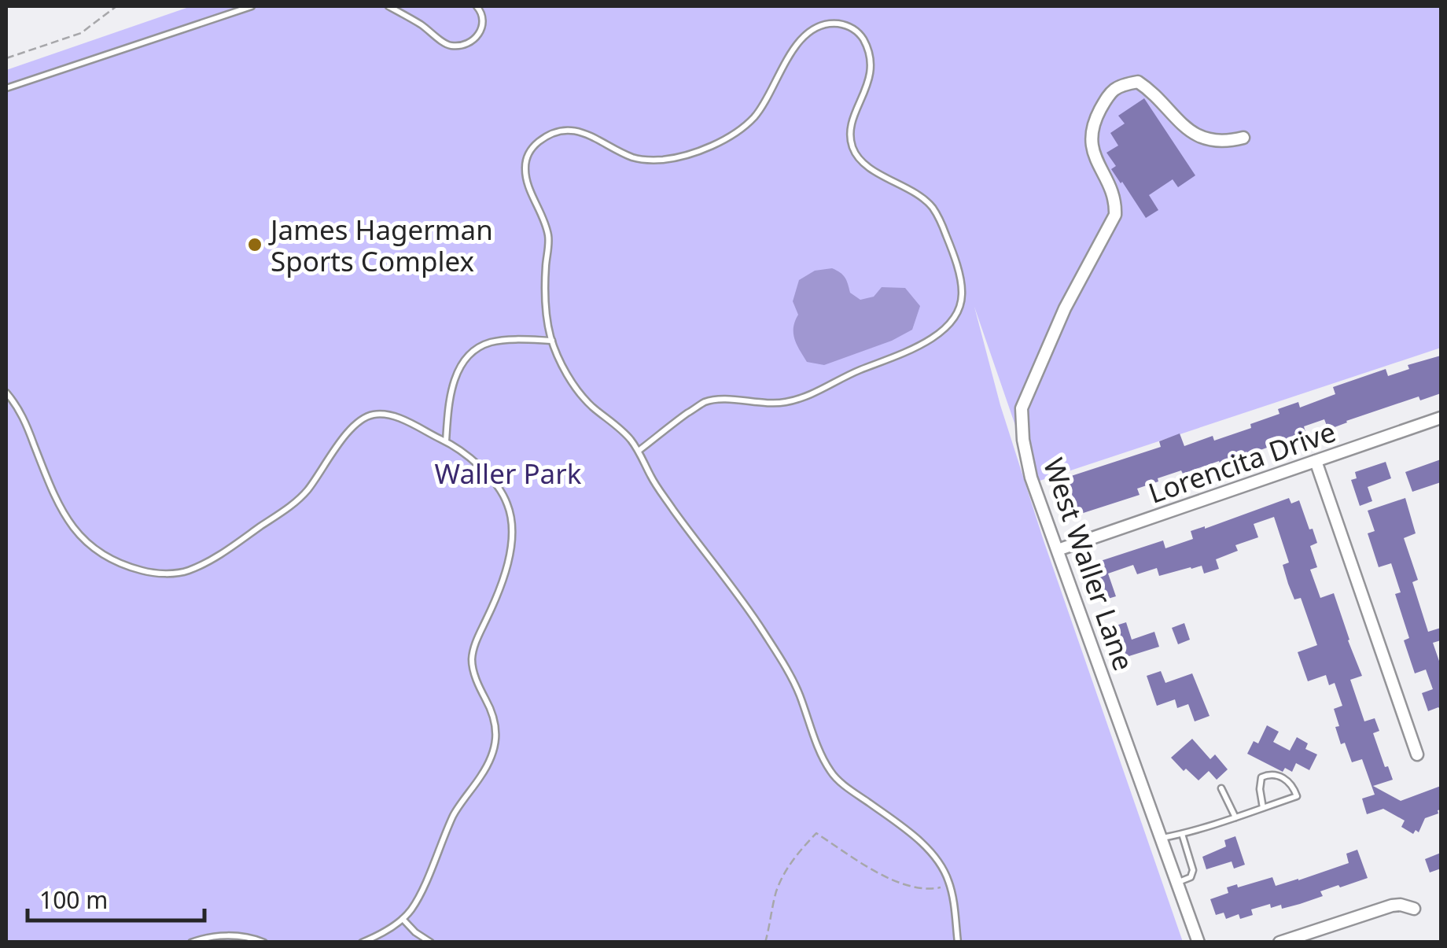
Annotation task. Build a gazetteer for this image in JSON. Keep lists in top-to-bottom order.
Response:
{
  "streets": {
    "street": ["Lorencita Drive", "West Waller Lane"]
  },
  "crossings": [
    ["Lorencita Drive", "West Waller Lane"]
  ],
  "parks": ["Waller Park"],
  "places": ["James Hagerman Sports Complex"],
  "scale_bar": "100 m"
}
